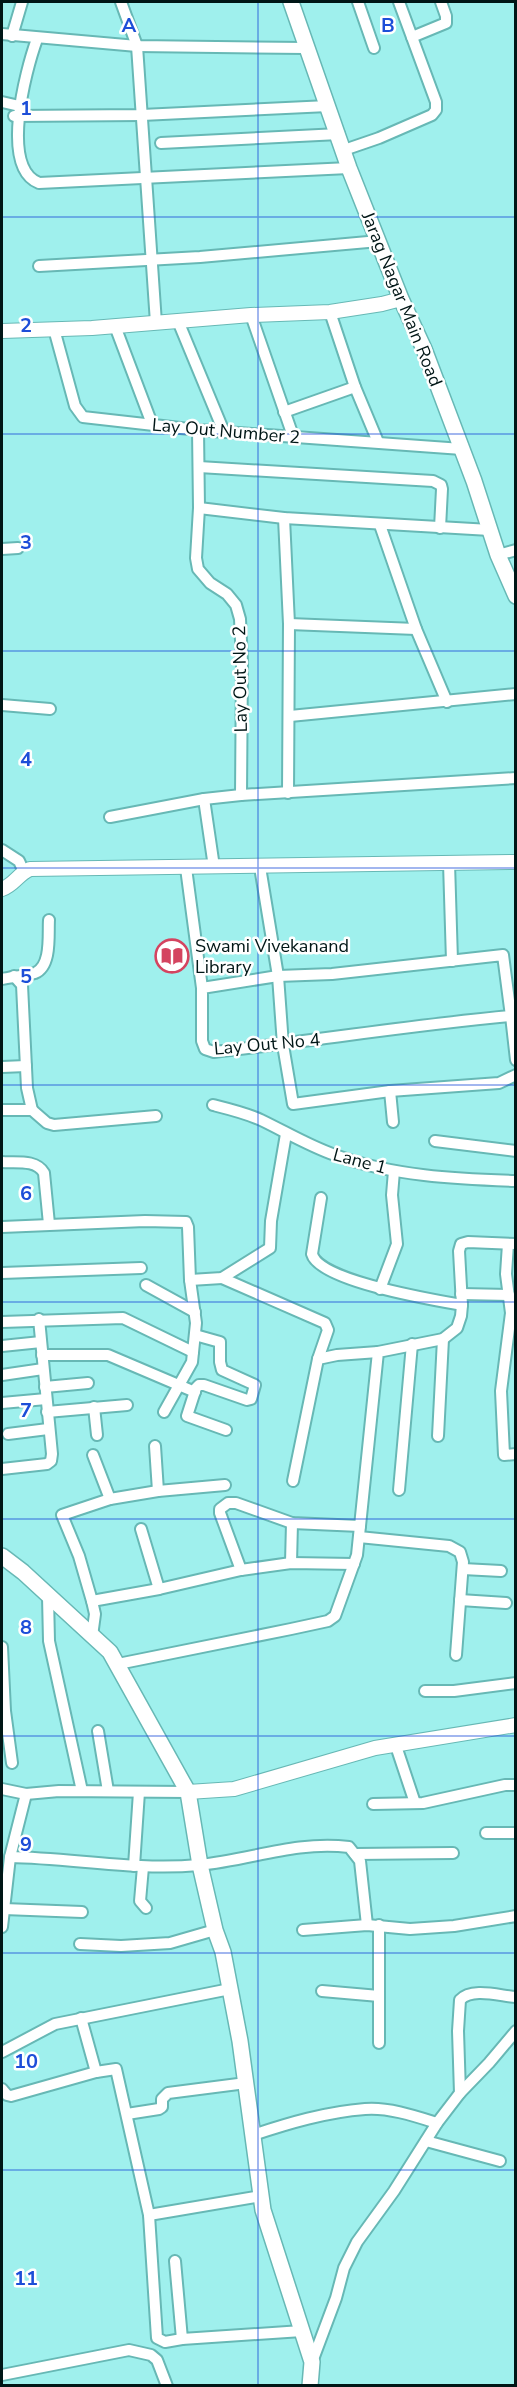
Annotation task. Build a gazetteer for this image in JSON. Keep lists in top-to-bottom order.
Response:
{
  "streets": {
    "main road": ["Jarag Nagar Main Road"],
    "street": [
      "Lay Out Number 2",
      "Lay Out No 2",
      "Lay Out No 4",
      "Lane 1"
    ]
  },
  "crossings": [
    ["Jarag Nagar Main Road", "Lay Out Number 2"]
  ],
  "places": {
    "library": ["Swami Vivekanand Library"]
  },
  "grid": {
    "columns": ["A", "B"],
    "rows": [
      "1",
      "2",
      "3",
      "4",
      "5",
      "6",
      "7",
      "8",
      "9",
      "10",
      "11"
    ]
  }
}
